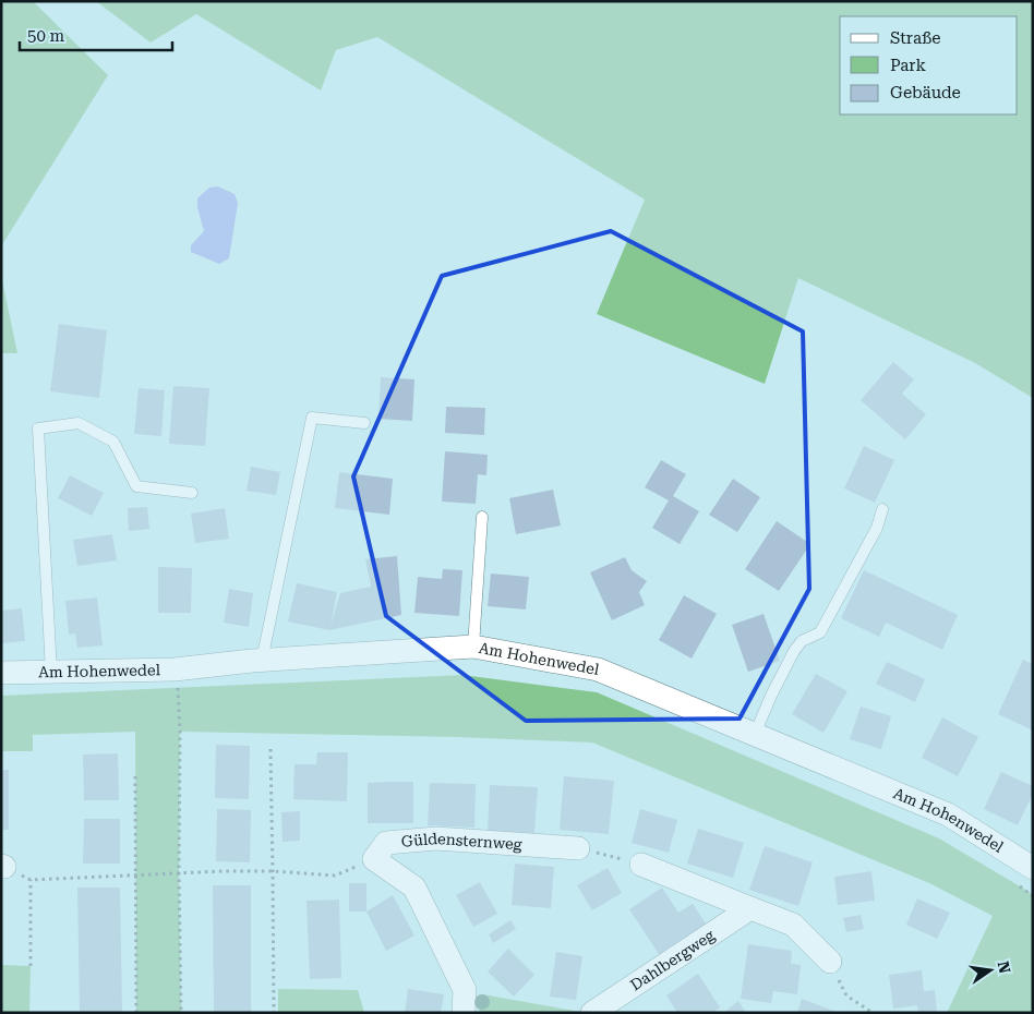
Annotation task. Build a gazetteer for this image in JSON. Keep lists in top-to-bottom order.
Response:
{
  "streets": {
    "street": ["Am Hohenwedel", "Güldensternweg", "Dahlbergweg"]
  },
  "legend": ["Straße", "Park", "Gebäude"],
  "scale_bar": "50 m",
  "north": "right"
}
